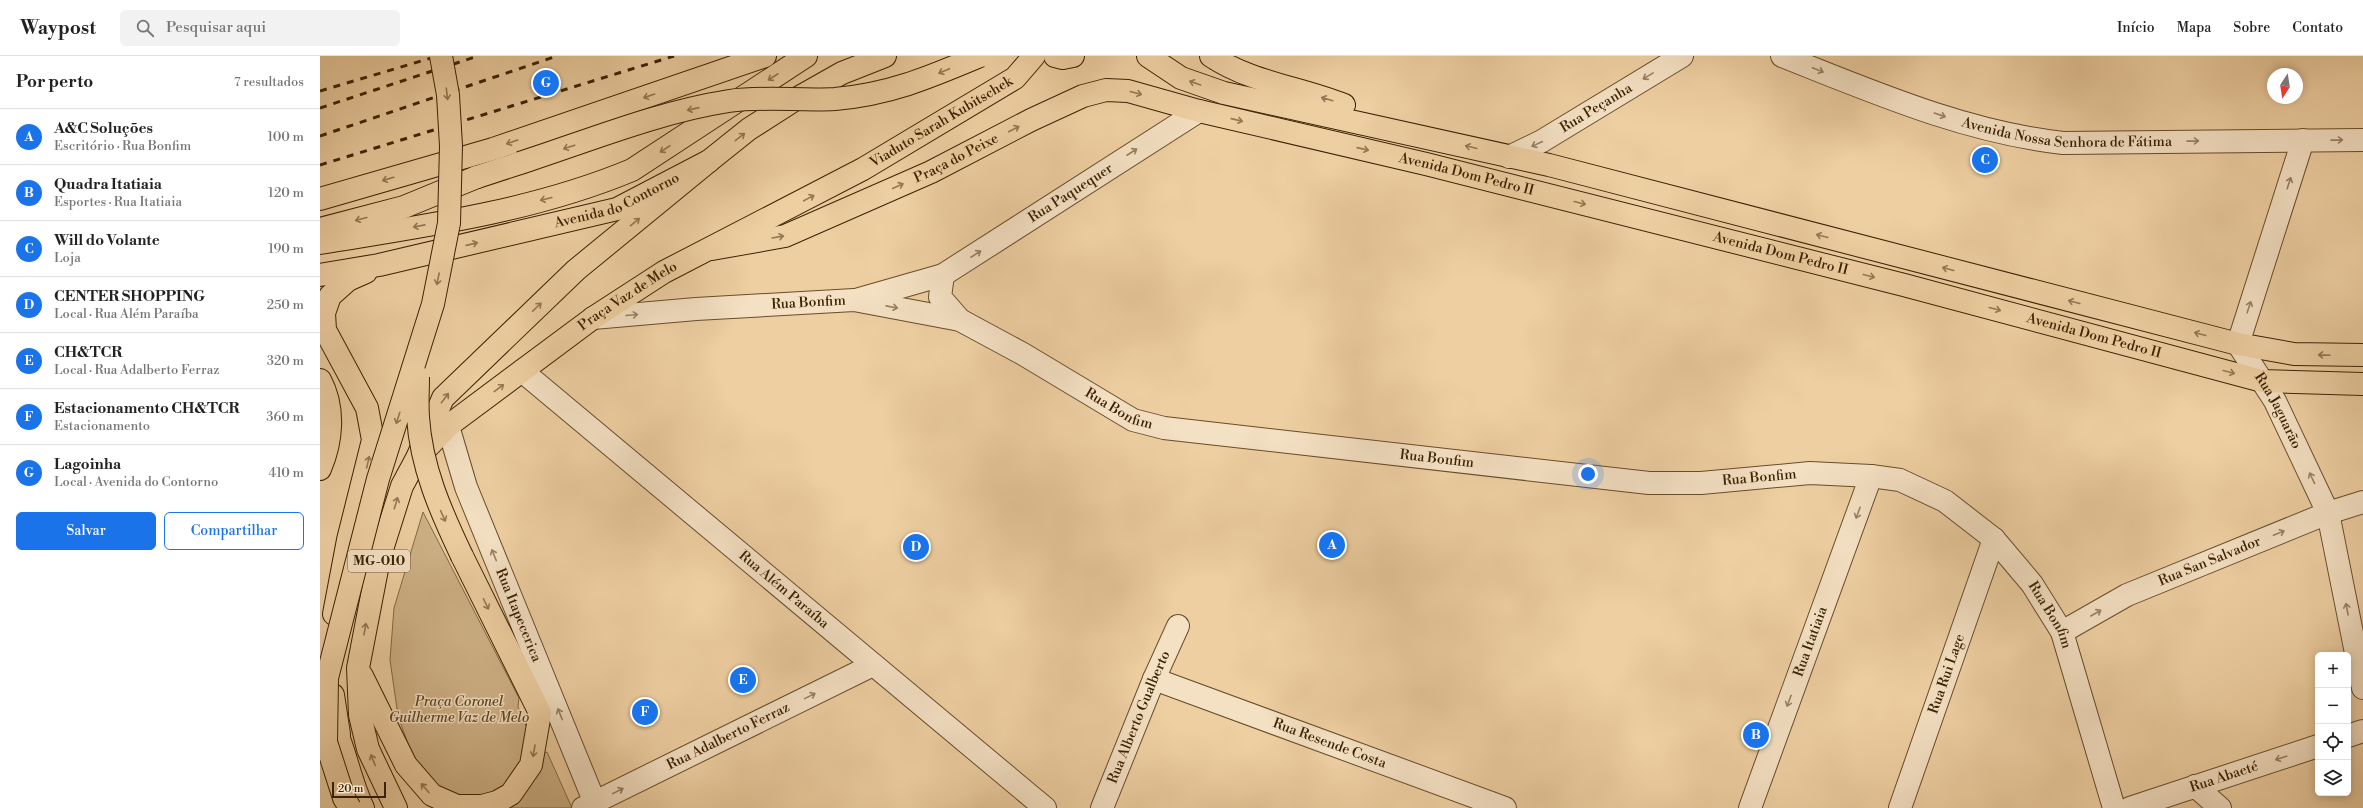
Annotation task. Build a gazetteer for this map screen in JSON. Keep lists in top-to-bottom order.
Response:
{
  "streets": {
    "main road": [
      "Viaduto Sarah Kubitschek",
      "Praça do Peixe",
      "Avenida Dom Pedro II",
      "Avenida do Contorno",
      "Praça Vaz de Melo",
      "MG-010"
    ],
    "street": [
      "Rua Peçanha",
      "Avenida Nossa Senhora de Fátima",
      "Rua Paquequer",
      "Rua Bonfim",
      "Rua Jaguarão",
      "Rua San Salvador",
      "Rua Além Paraíba",
      "Rua Itapecerica",
      "Rua Itatiaia",
      "Rua Rui Lage",
      "Rua Alberto Gualberto",
      "Rua Adalberto Ferraz",
      "Rua Resende Costa",
      "Rua Abaeté"
    ]
  },
  "crossings": [
    ["Rua Peçanha", "Avenida Dom Pedro II"],
    ["Viaduto Sarah Kubitschek", "Praça Vaz de Melo"],
    ["Praça do Peixe", "Avenida Dom Pedro II"],
    ["Praça do Peixe", "Rua Paquequer"],
    ["Praça do Peixe", "Praça Vaz de Melo"],
    ["Avenida Dom Pedro II", "Rua Paquequer"],
    ["Avenida Dom Pedro II", "Rua Jaguarão"],
    ["Rua Paquequer", "Rua Bonfim"],
    ["Praça Vaz de Melo", "Rua Bonfim"],
    ["Praça Vaz de Melo", "MG-010"],
    ["Praça Vaz de Melo", "Rua Além Paraíba"],
    ["Praça Vaz de Melo", "Rua Itapecerica"],
    ["Rua Bonfim", "Rua San Salvador"],
    ["Rua Bonfim", "Rua Itatiaia"],
    ["Rua Bonfim", "Rua Rui Lage"],
    ["Rua Jaguarão", "Rua San Salvador"],
    ["Rua Além Paraíba", "Rua Adalberto Ferraz"],
    ["Rua Itapecerica", "Rua Adalberto Ferraz"],
    ["Rua Alberto Gualberto", "Rua Resende Costa"]
  ],
  "one_way": [
    "Rua Peçanha",
    "Avenida Nossa Senhora de Fátima",
    "Rua Paquequer",
    "Rua Jaguarão",
    "Rua San Salvador",
    "Rua Itapecerica",
    "Rua Itatiaia",
    "Rua Adalberto Ferraz",
    "Rua Abaeté"
  ],
  "parks": ["Praça Coronel Guilherme Vaz de Melo"],
  "scale_bar": "20 m",
  "north": "bottom",
  "page": {
    "header": "Waypost",
    "search": "Pesquisar aqui",
    "nav": [
      "Início",
      "Mapa",
      "Sobre",
      "Contato"
    ],
    "heading": ["Por perto", "7 resultados"],
    "pins": [
      "G",
      "C",
      "A",
      "D",
      "E",
      "F",
      "B"
    ],
    "list": [
      {
        "mark": "A",
        "name": "A&C Soluções",
        "note": "Escritório · Rua Bonfim",
        "value": "100 m"
      },
      {
        "mark": "B",
        "name": "Quadra Itatiaia",
        "note": "Esportes · Rua Itatiaia",
        "value": "120 m"
      },
      {
        "mark": "C",
        "name": "Will do Volante",
        "note": "Loja",
        "value": "190 m"
      },
      {
        "mark": "D",
        "name": "CENTER SHOPPING",
        "note": "Local · Rua Além Paraíba",
        "value": "250 m"
      },
      {
        "mark": "E",
        "name": "CH&TCR",
        "note": "Local · Rua Adalberto Ferraz",
        "value": "320 m"
      },
      {
        "mark": "F",
        "name": "Estacionamento CH&TCR",
        "note": "Estacionamento",
        "value": "360 m"
      },
      {
        "mark": "G",
        "name": "Lagoinha",
        "note": "Local · Avenida do Contorno",
        "value": "410 m"
      }
    ],
    "buttons": ["Salvar", "Compartilhar"],
    "map_buttons": ["+", "−"],
    "scale": "20 m"
  }
}
